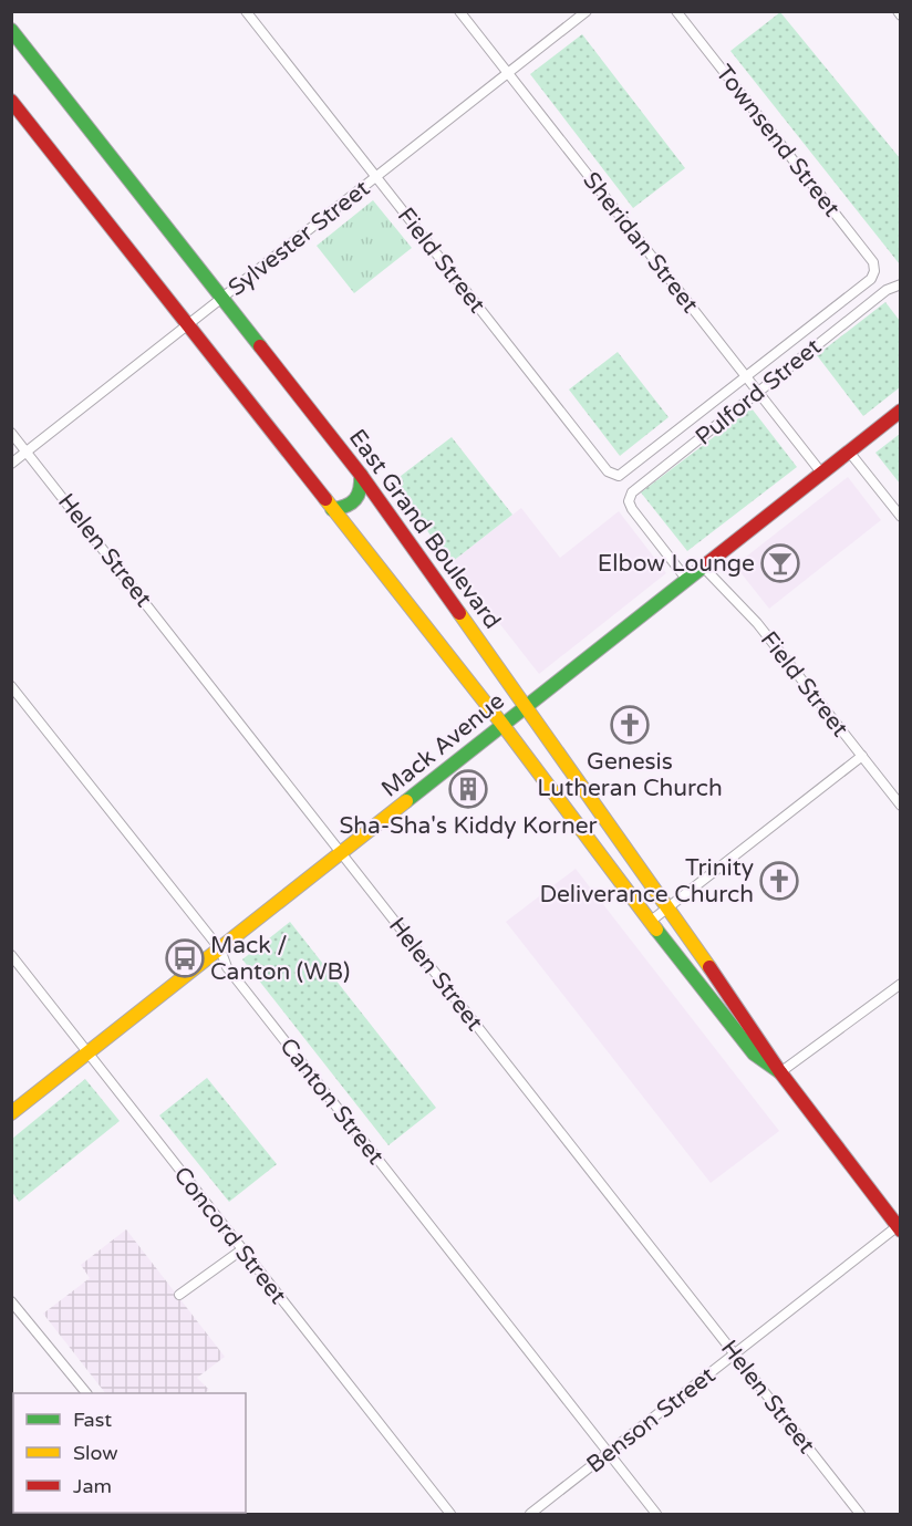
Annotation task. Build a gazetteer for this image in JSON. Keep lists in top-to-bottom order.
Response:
{
  "streets": {
    "main road": ["East Grand Boulevard", "Mack Avenue"],
    "street": [
      "Townsend Street",
      "Sylvester Street",
      "Sheridan Street",
      "Field Street",
      "Pulford Street",
      "Helen Street",
      "Canton Street",
      "Concord Street",
      "Benson Street"
    ]
  },
  "crossings": [
    ["Townsend Street", "Pulford Street"],
    ["Sylvester Street", "Sheridan Street"],
    ["Sylvester Street", "Field Street"],
    ["Sylvester Street", "East Grand Boulevard"],
    ["Sylvester Street", "Helen Street"],
    ["Sheridan Street", "Pulford Street"],
    ["Sheridan Street", "Mack Avenue"],
    ["Field Street", "Pulford Street"],
    ["Field Street", "Mack Avenue"],
    ["Pulford Street", "Mack Avenue"],
    ["East Grand Boulevard", "Mack Avenue"],
    ["East Grand Boulevard", "Benson Street"],
    ["Helen Street", "Mack Avenue"],
    ["Helen Street", "Benson Street"],
    ["Mack Avenue", "Canton Street"],
    ["Mack Avenue", "Concord Street"],
    ["Canton Street", "Benson Street"]
  ],
  "places": {
    "bar": ["Elbow Lounge"],
    "church": ["Genesis Lutheran Church", "Trinity Deliverance Church"],
    "building": ["Sha-Sha's Kiddy Korner"],
    "bus stop": ["Mack / Canton (WB)"]
  },
  "legend": ["Fast", "Slow", "Jam"]
}
